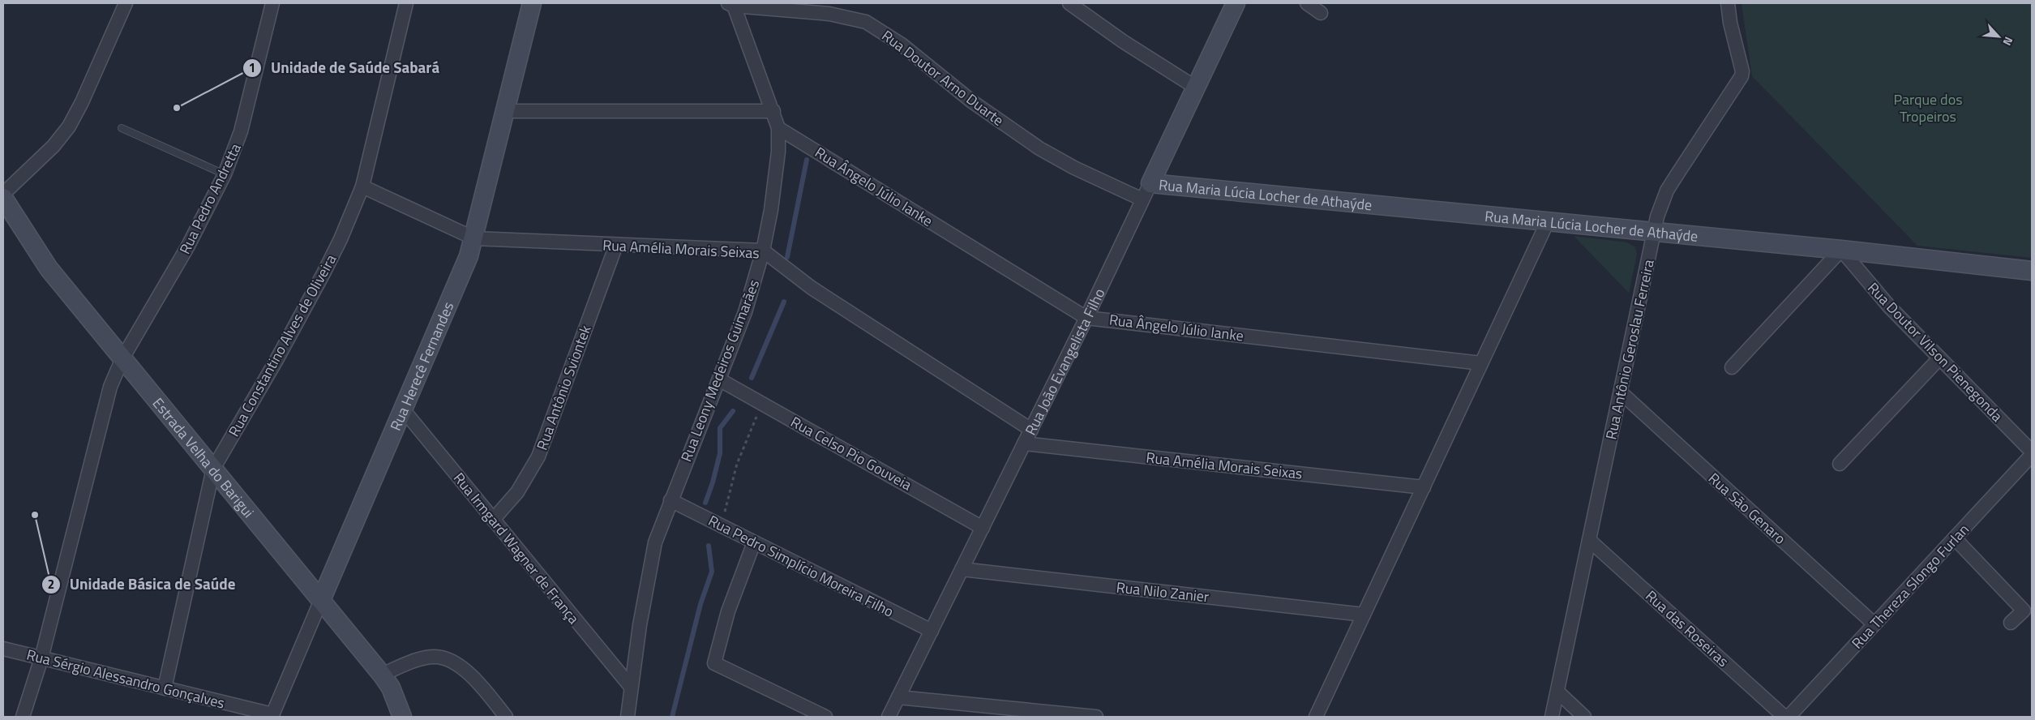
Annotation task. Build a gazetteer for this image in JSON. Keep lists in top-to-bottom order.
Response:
{
  "streets": {
    "street": [
      "Rua Doutor Arno Duarte",
      "Rua Ângelo Júlio Ianke",
      "Rua Maria Lúcia Locher de Athaýde",
      "Rua Pedro Andretta",
      "Rua Amélia Morais Seixas",
      "Rua Constantino Alves de Oliveira",
      "Rua Antônio Geroslau Ferreira",
      "Rua Doutor Vilson Pienegonda",
      "Rua João Evangelista Filho",
      "Rua Herecê Fernandes",
      "Rua Leony Medeiros Guimarães",
      "Rua Antônio Sviontek",
      "Rua Celso Pio Gouveia",
      "Estrada Velha do Barigui",
      "Rua São Genaro",
      "Rua Irmgard Wagner de França",
      "Rua Pedro Simplício Moreira Filho",
      "Rua Thereza Slongo Furlan",
      "Rua Nilo Zanier",
      "Rua das Roseiras",
      "Rua Sérgio Alessandro Gonçalves"
    ]
  },
  "crossings": [
    ["Rua Doutor Arno Duarte", "Rua João Evangelista Filho"],
    ["Rua Doutor Arno Duarte", "Rua Leony Medeiros Guimarães"],
    ["Rua Ângelo Júlio Ianke", "Rua João Evangelista Filho"],
    ["Rua Ângelo Júlio Ianke", "Rua Leony Medeiros Guimarães"],
    ["Rua Maria Lúcia Locher de Athaýde", "Rua Antônio Geroslau Ferreira"],
    ["Rua Maria Lúcia Locher de Athaýde", "Rua Doutor Vilson Pienegonda"],
    ["Rua Maria Lúcia Locher de Athaýde", "Rua João Evangelista Filho"],
    ["Rua Pedro Andretta", "Estrada Velha do Barigui"],
    ["Rua Pedro Andretta", "Rua Sérgio Alessandro Gonçalves"],
    ["Rua Amélia Morais Seixas", "Rua Constantino Alves de Oliveira"],
    ["Rua Amélia Morais Seixas", "Rua João Evangelista Filho"],
    ["Rua Amélia Morais Seixas", "Rua Herecê Fernandes"],
    ["Rua Amélia Morais Seixas", "Rua Leony Medeiros Guimarães"],
    ["Rua Amélia Morais Seixas", "Rua Antônio Sviontek"],
    ["Rua Constantino Alves de Oliveira", "Estrada Velha do Barigui"],
    ["Rua Constantino Alves de Oliveira", "Rua Sérgio Alessandro Gonçalves"],
    ["Rua Antônio Geroslau Ferreira", "Rua São Genaro"],
    ["Rua Antônio Geroslau Ferreira", "Rua das Roseiras"],
    ["Rua Doutor Vilson Pienegonda", "Rua Thereza Slongo Furlan"],
    ["Rua João Evangelista Filho", "Rua Celso Pio Gouveia"],
    ["Rua João Evangelista Filho", "Rua Pedro Simplício Moreira Filho"],
    ["Rua João Evangelista Filho", "Rua Nilo Zanier"],
    ["Rua Herecê Fernandes", "Estrada Velha do Barigui"],
    ["Rua Herecê Fernandes", "Rua Irmgard Wagner de França"],
    ["Rua Herecê Fernandes", "Rua Sérgio Alessandro Gonçalves"],
    ["Rua Leony Medeiros Guimarães", "Rua Celso Pio Gouveia"],
    ["Rua Leony Medeiros Guimarães", "Rua Irmgard Wagner de França"],
    ["Rua Leony Medeiros Guimarães", "Rua Pedro Simplício Moreira Filho"],
    ["Rua Antônio Sviontek", "Rua Irmgard Wagner de França"],
    ["Rua São Genaro", "Rua Thereza Slongo Furlan"]
  ],
  "parks": ["Parque dos Tropeiros"],
  "places": ["Unidade de Saúde Sabará", "Unidade Básica de Saúde"],
  "north": "bottom right"
}
